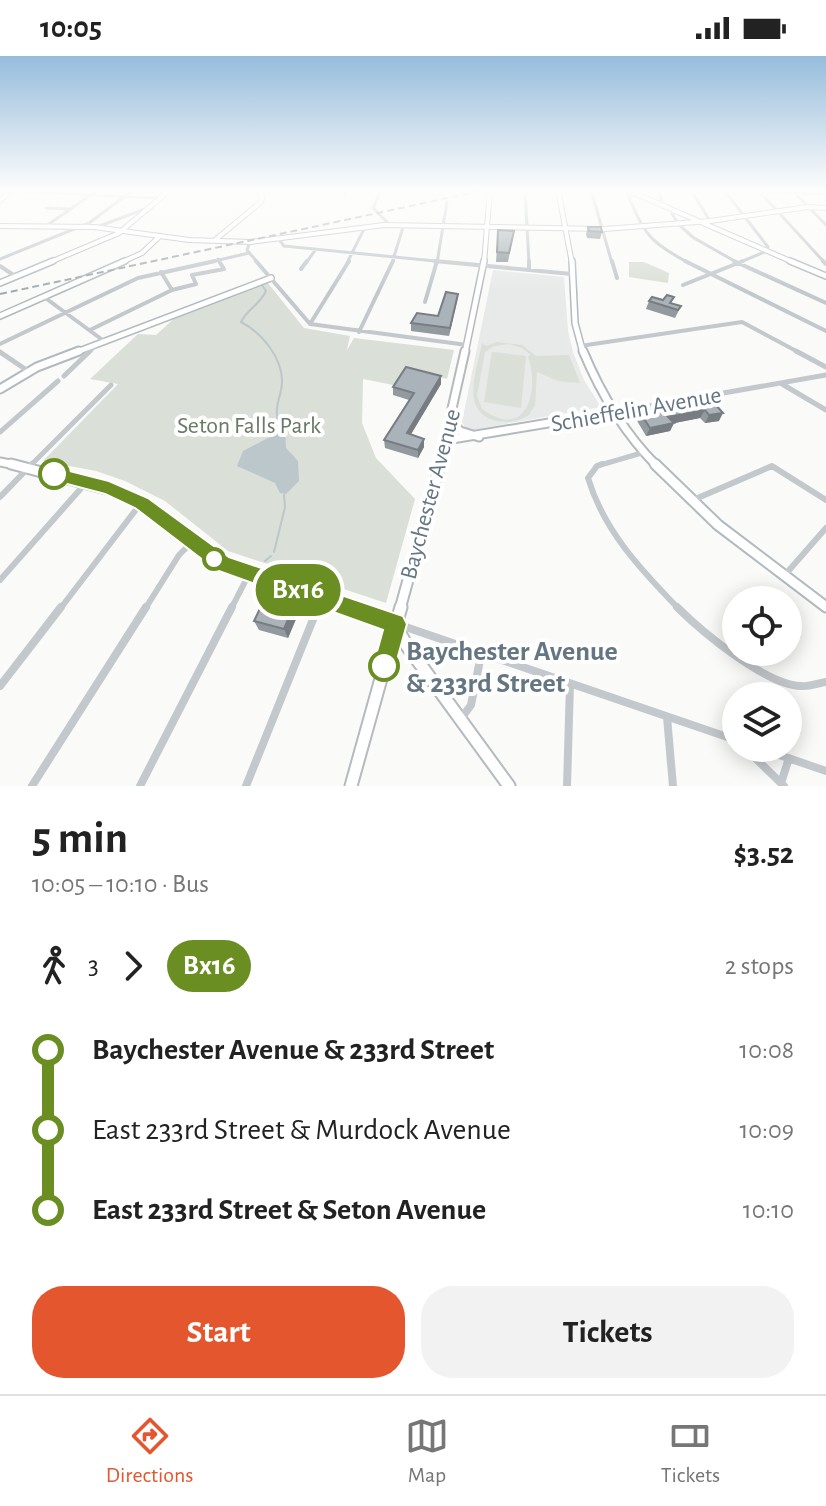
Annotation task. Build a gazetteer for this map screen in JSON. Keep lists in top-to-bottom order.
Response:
{
  "streets": {
    "main road": ["Schieffelin Avenue", "Baychester Avenue"]
  },
  "crossings": [
    ["Schieffelin Avenue", "Baychester Avenue"]
  ],
  "parks": ["Seton Falls Park"],
  "places": ["Baychester Avenue & 233rd Street"],
  "lines": ["bus line Bx16"],
  "page": {
    "status": "10:05",
    "on_map": "Bx16",
    "heading": ["5 min", "10:05 – 10:10 · Bus", "$3.52"],
    "legs": ["3", "Bx16", "2 stops"],
    "list": [
      {
        "name": "Baychester Avenue & 233rd Street",
        "value": "10:08"
      },
      {
        "name": "East 233rd Street & Murdock Avenue",
        "value": "10:09"
      },
      {
        "name": "East 233rd Street & Seton Avenue",
        "value": "10:10"
      }
    ],
    "buttons": ["Start", "Tickets"],
    "tabs": ["Directions", "Map", "Tickets"]
  }
}
